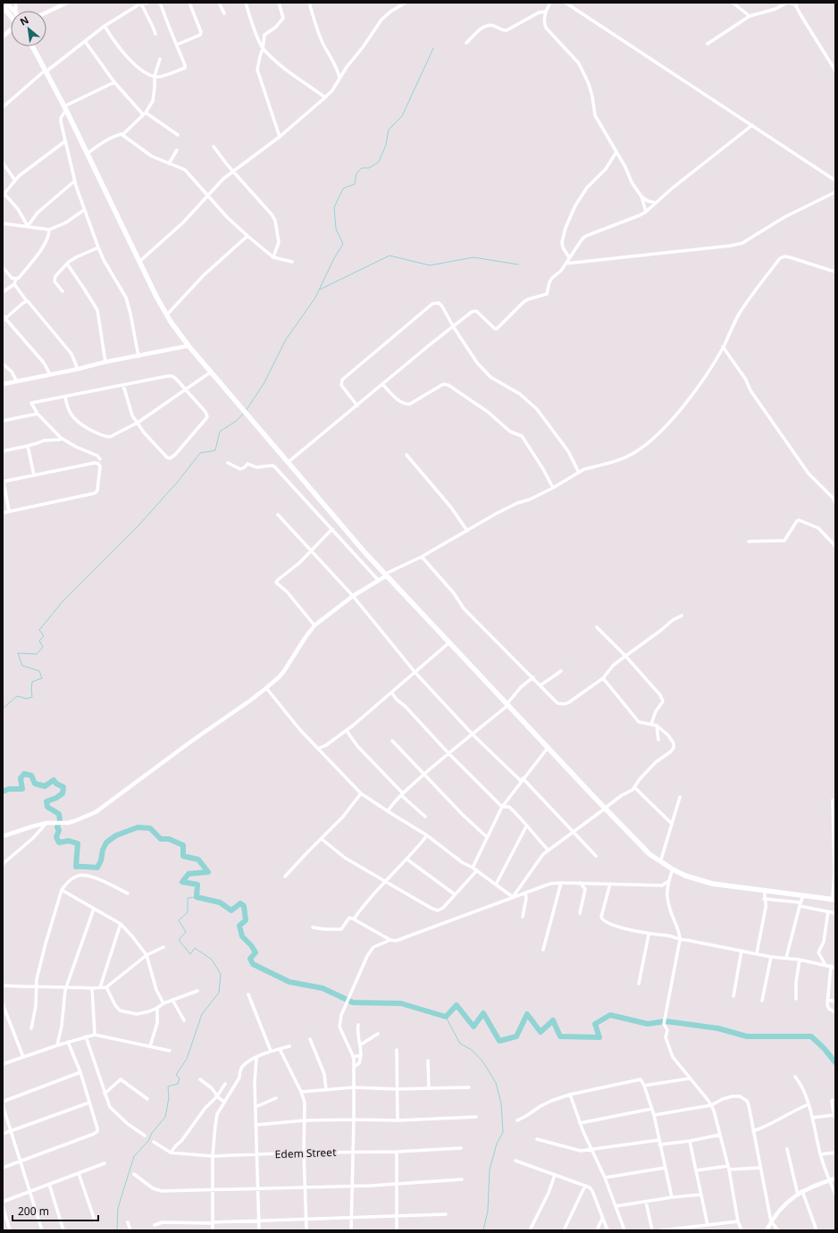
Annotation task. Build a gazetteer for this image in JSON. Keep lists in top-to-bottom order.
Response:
{
  "streets": {
    "street": ["Edem Street"]
  },
  "scale_bar": "200 m",
  "north": "top left"
}
